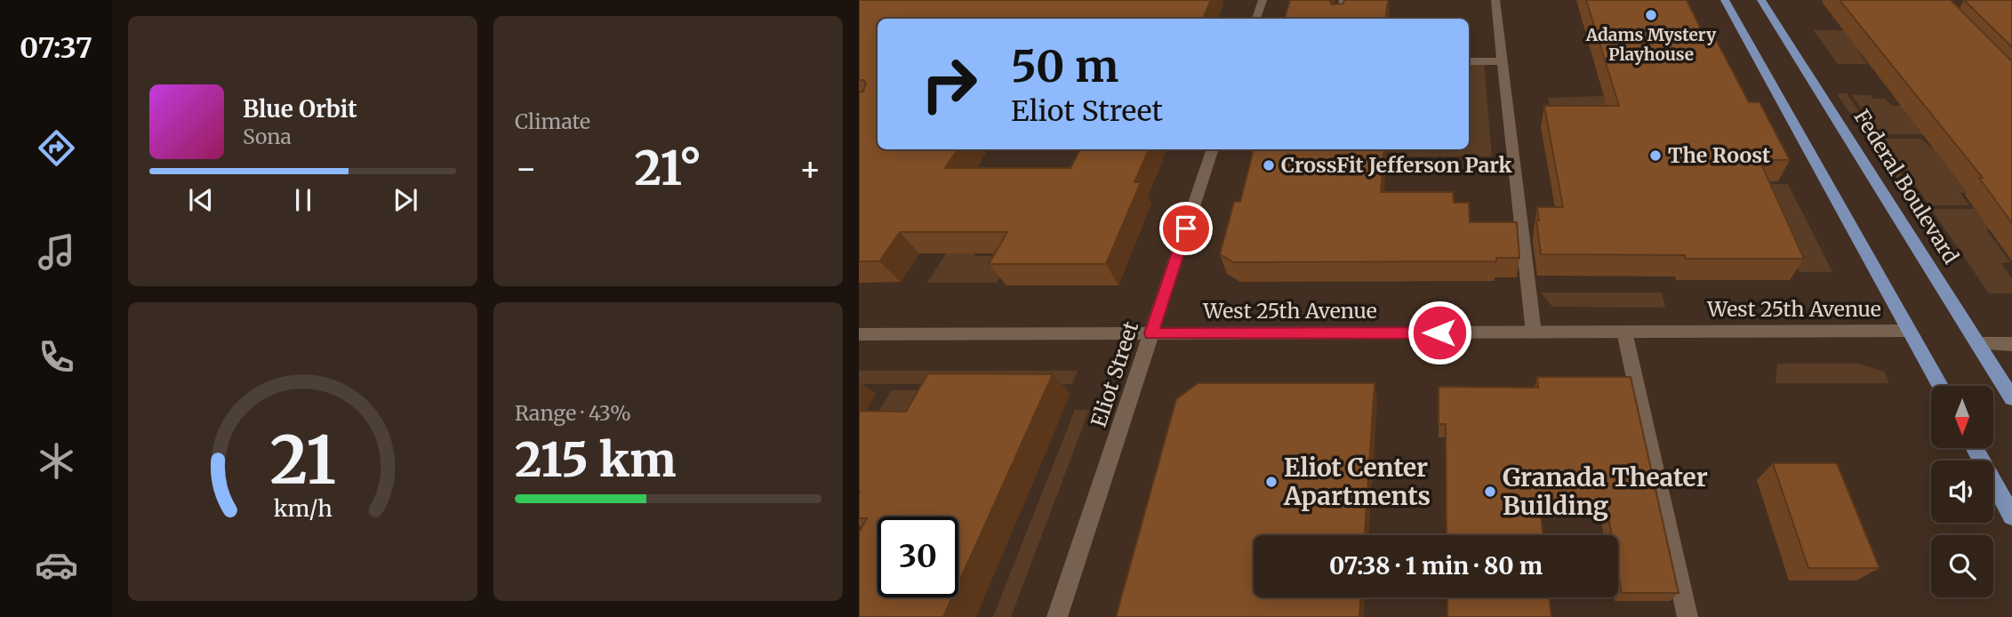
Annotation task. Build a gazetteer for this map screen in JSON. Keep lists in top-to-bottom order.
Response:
{
  "streets": {
    "main road": ["Federal Boulevard"],
    "street": ["West 25th Avenue", "Eliot Street"]
  },
  "crossings": [
    ["West 25th Avenue", "Eliot Street"]
  ],
  "places": [
    "Adams Mystery Playhouse",
    "The Roost",
    "CrossFit Jefferson Park",
    "Eliot Center Apartments",
    "Granada Theater Building"
  ],
  "north": "bottom",
  "page": {
    "tabs": "07:37",
    "tile": [
      "Climate",
      ["Range · 43%", "215 km"]
    ],
    "turn": ["50 m", "Eliot Street"],
    "song": ["Blue Orbit", "Sona"],
    "heat": ["−", "21°", "+"],
    "limit": "30",
    "trip": "07:38 · 1 min · 80 m",
    "gauge": ["21", "km/h"]
  }
}
